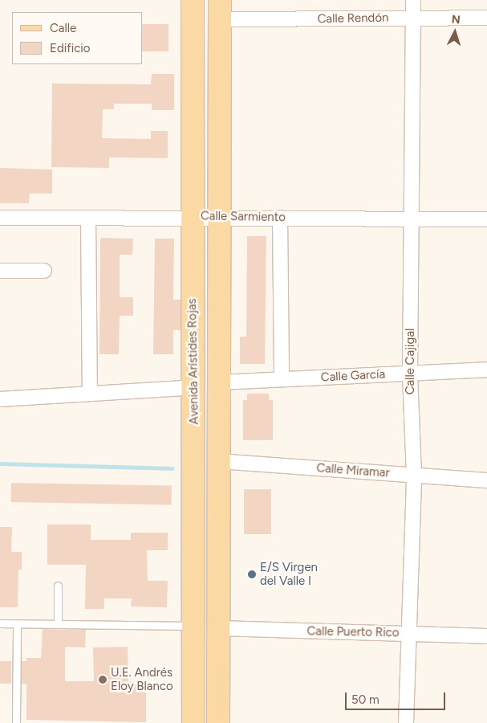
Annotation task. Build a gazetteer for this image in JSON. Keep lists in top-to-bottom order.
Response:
{
  "streets": {
    "main road": ["Avenida Arístides Rojas"],
    "street": [
      "Calle Rendón",
      "Calle Sarmiento",
      "Calle Cajigal",
      "Calle García",
      "Calle Miramar",
      "Calle Puerto Rico"
    ]
  },
  "crossings": [
    ["Calle Rendón", "Avenida Arístides Rojas"],
    ["Calle Rendón", "Calle Cajigal"],
    ["Calle Sarmiento", "Avenida Arístides Rojas"],
    ["Calle Sarmiento", "Calle Cajigal"],
    ["Avenida Arístides Rojas", "Calle García"],
    ["Avenida Arístides Rojas", "Calle Miramar"],
    ["Avenida Arístides Rojas", "Calle Puerto Rico"],
    ["Calle Cajigal", "Calle García"],
    ["Calle Cajigal", "Calle Miramar"],
    ["Calle Cajigal", "Calle Puerto Rico"]
  ],
  "places": ["E/S Virgen del Valle I", "U.E. Andrés Eloy Blanco"],
  "legend": ["Calle", "Edificio"],
  "scale_bar": "50 m",
  "north": "top"
}
